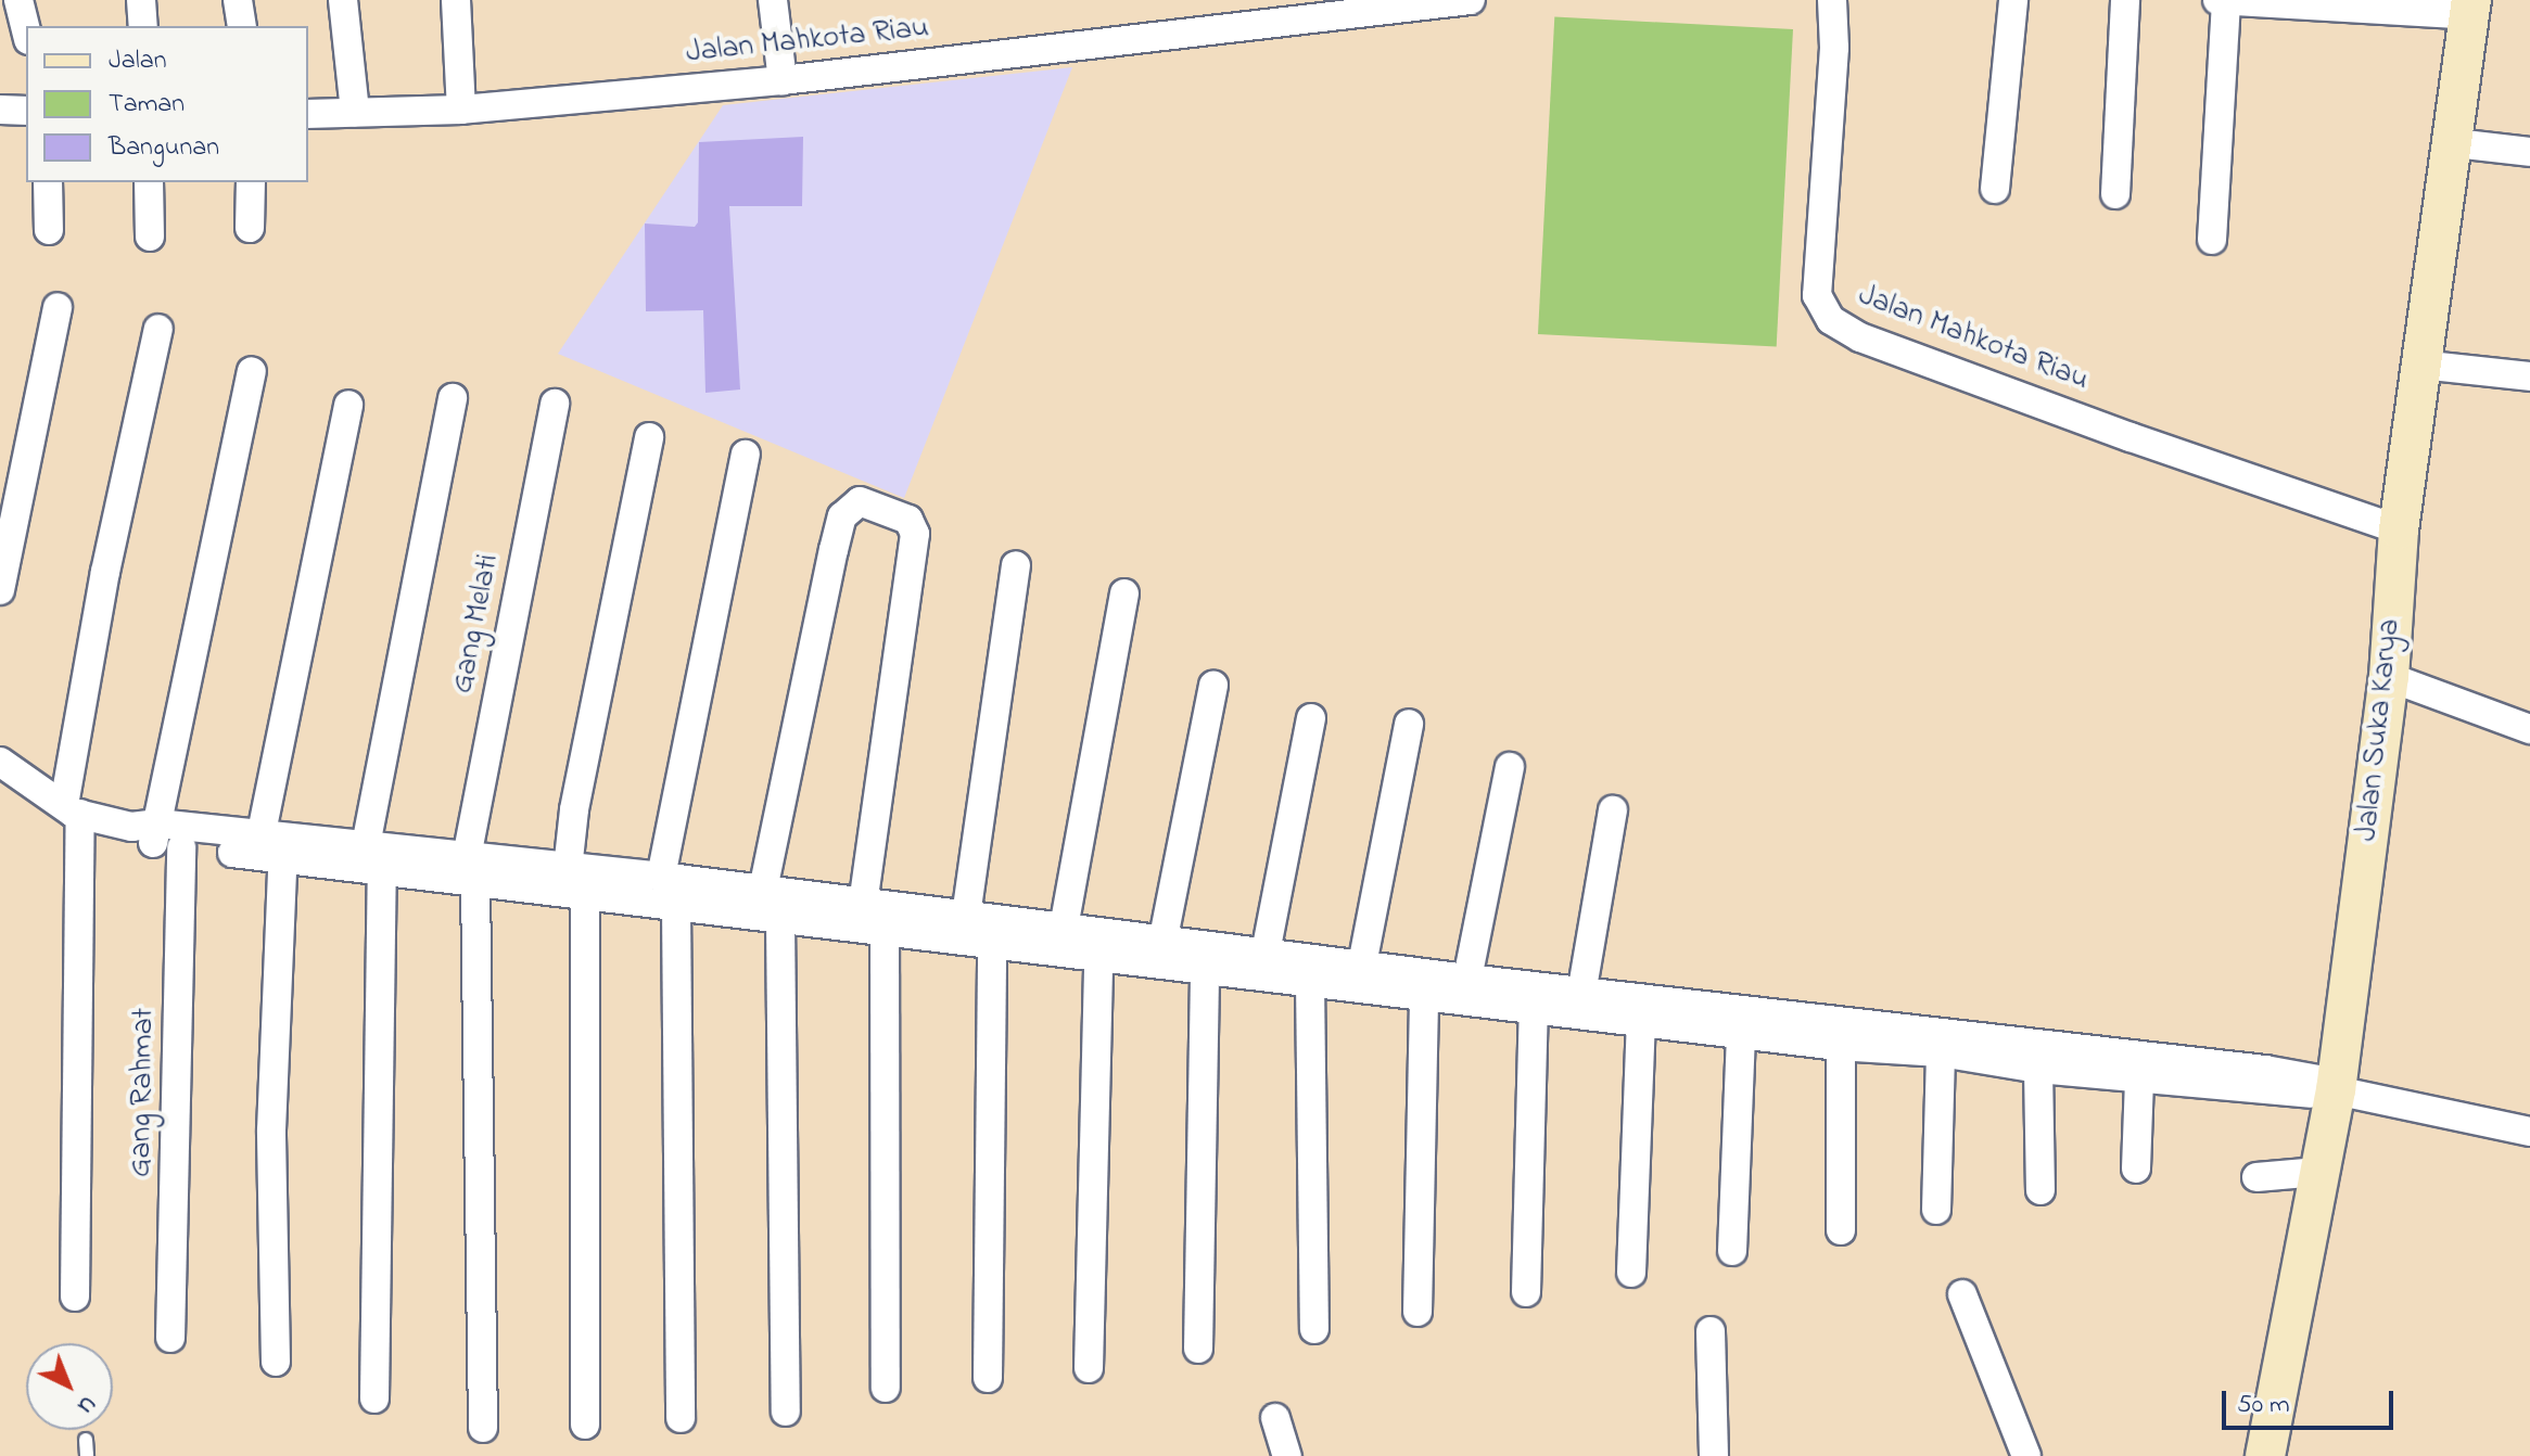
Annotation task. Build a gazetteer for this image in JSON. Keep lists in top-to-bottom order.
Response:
{
  "streets": {
    "main road": ["Jalan Suka Karya"],
    "street": ["Jalan Mahkota Riau", "Gang Melati", "Gang Rahmat"]
  },
  "crossings": [
    ["Jalan Mahkota Riau", "Jalan Suka Karya"]
  ],
  "legend": ["Jalan", "Taman", "Bangunan"],
  "scale_bar": "50 m",
  "north": "bottom right"
}
